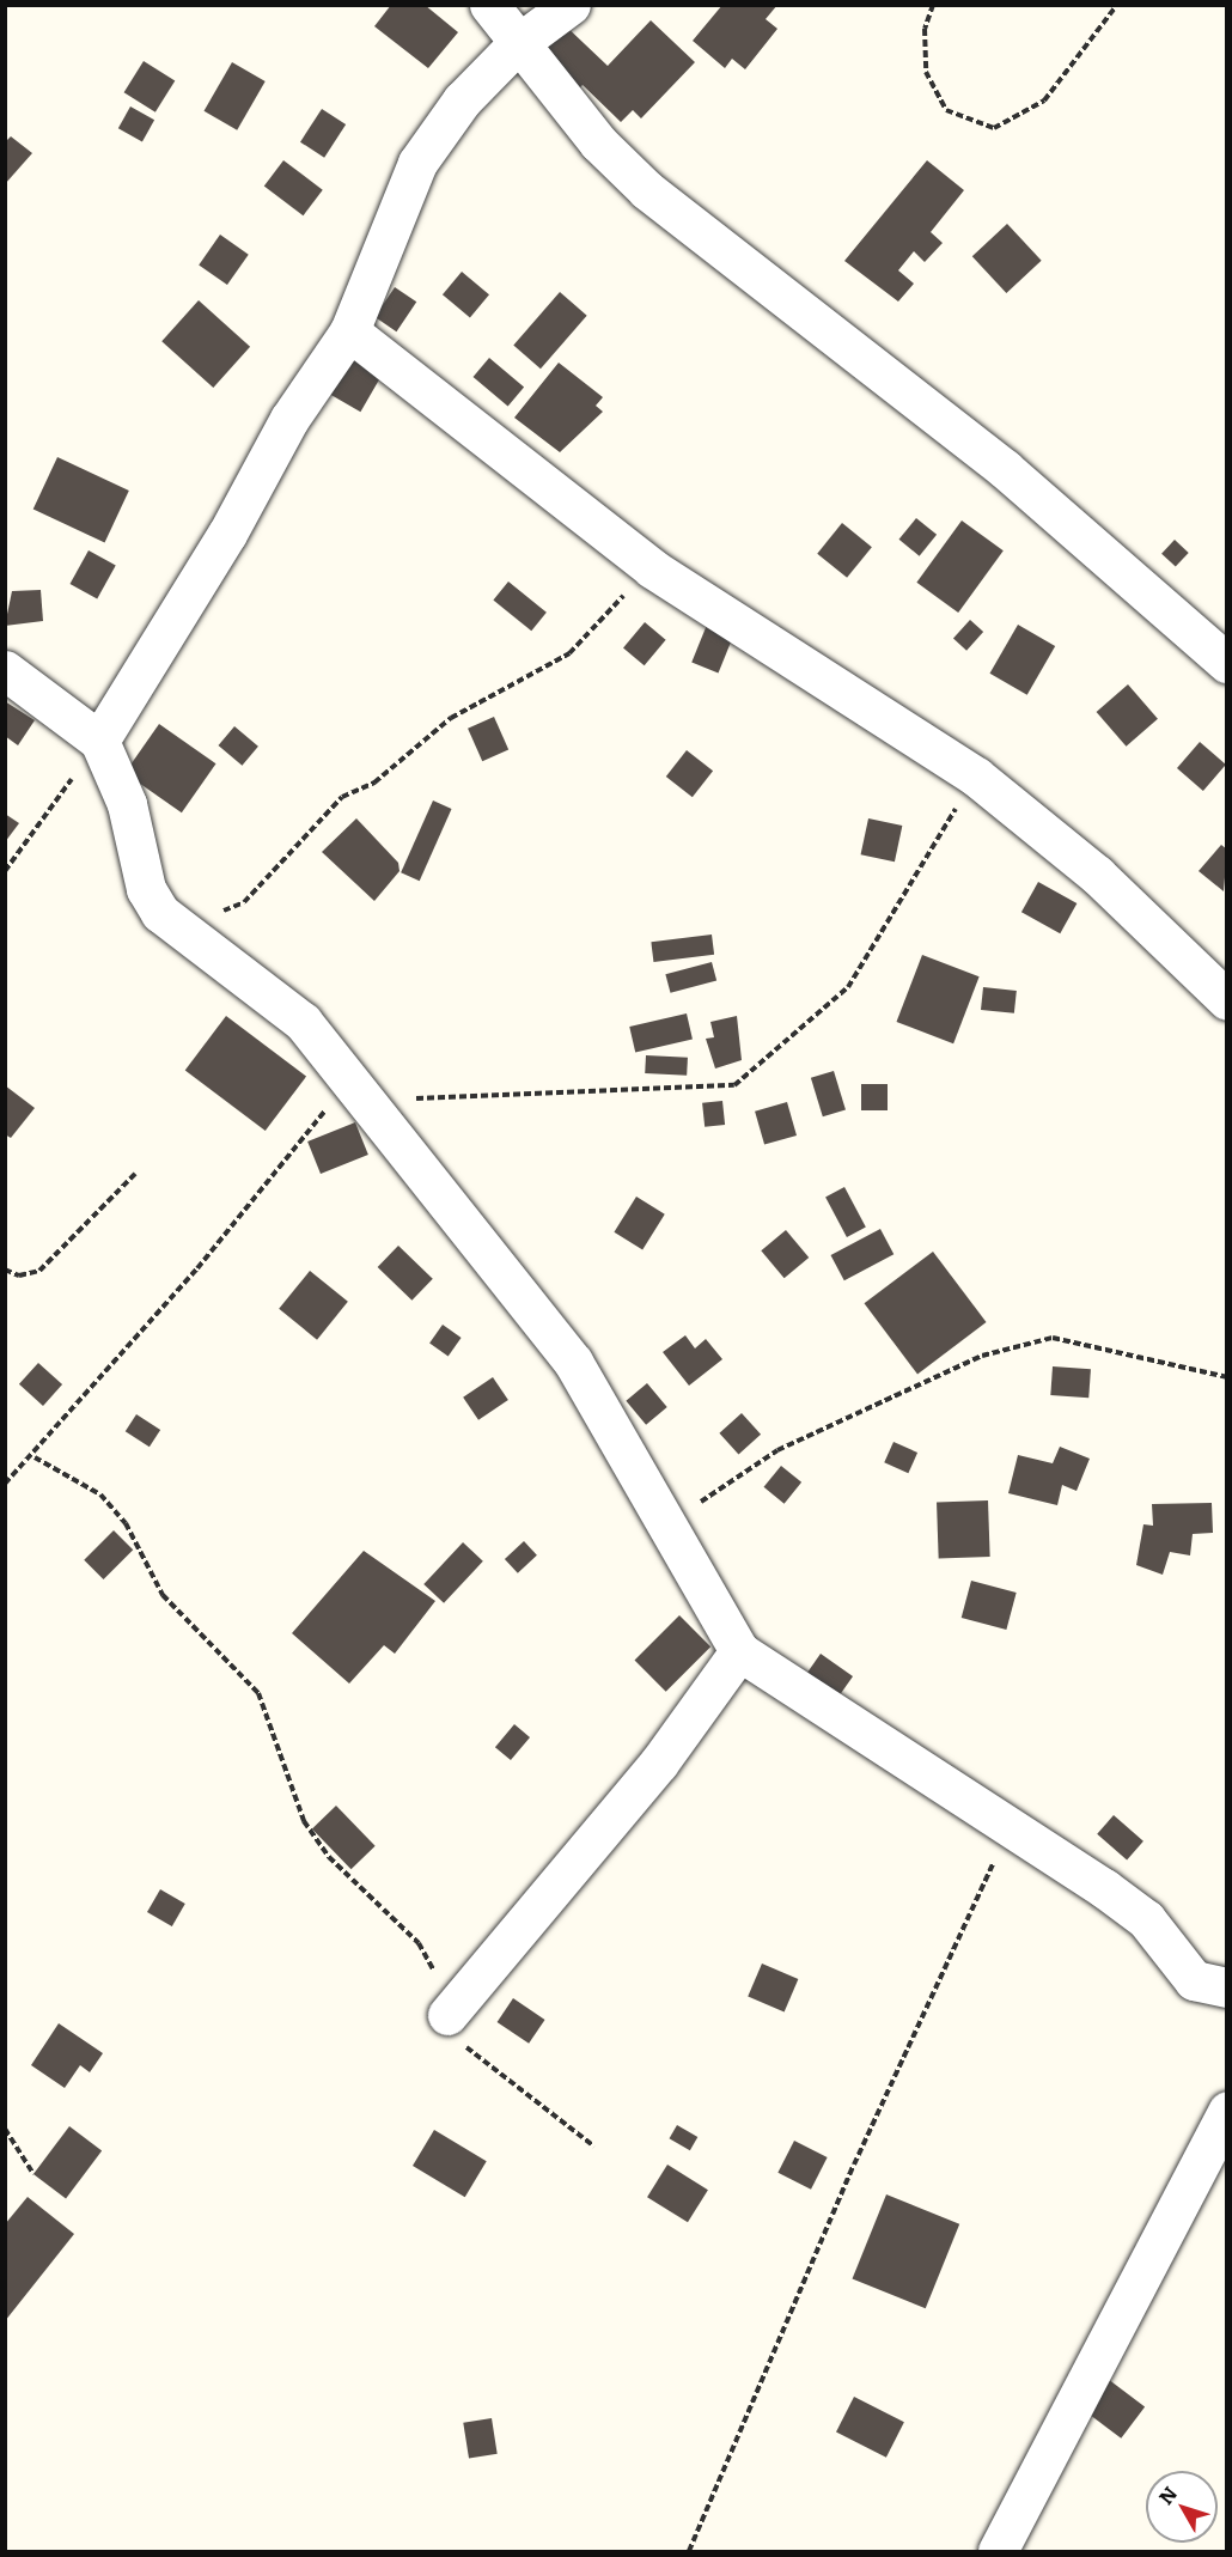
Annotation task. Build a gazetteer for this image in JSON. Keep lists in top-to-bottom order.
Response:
{
  "north": "top left"
}
